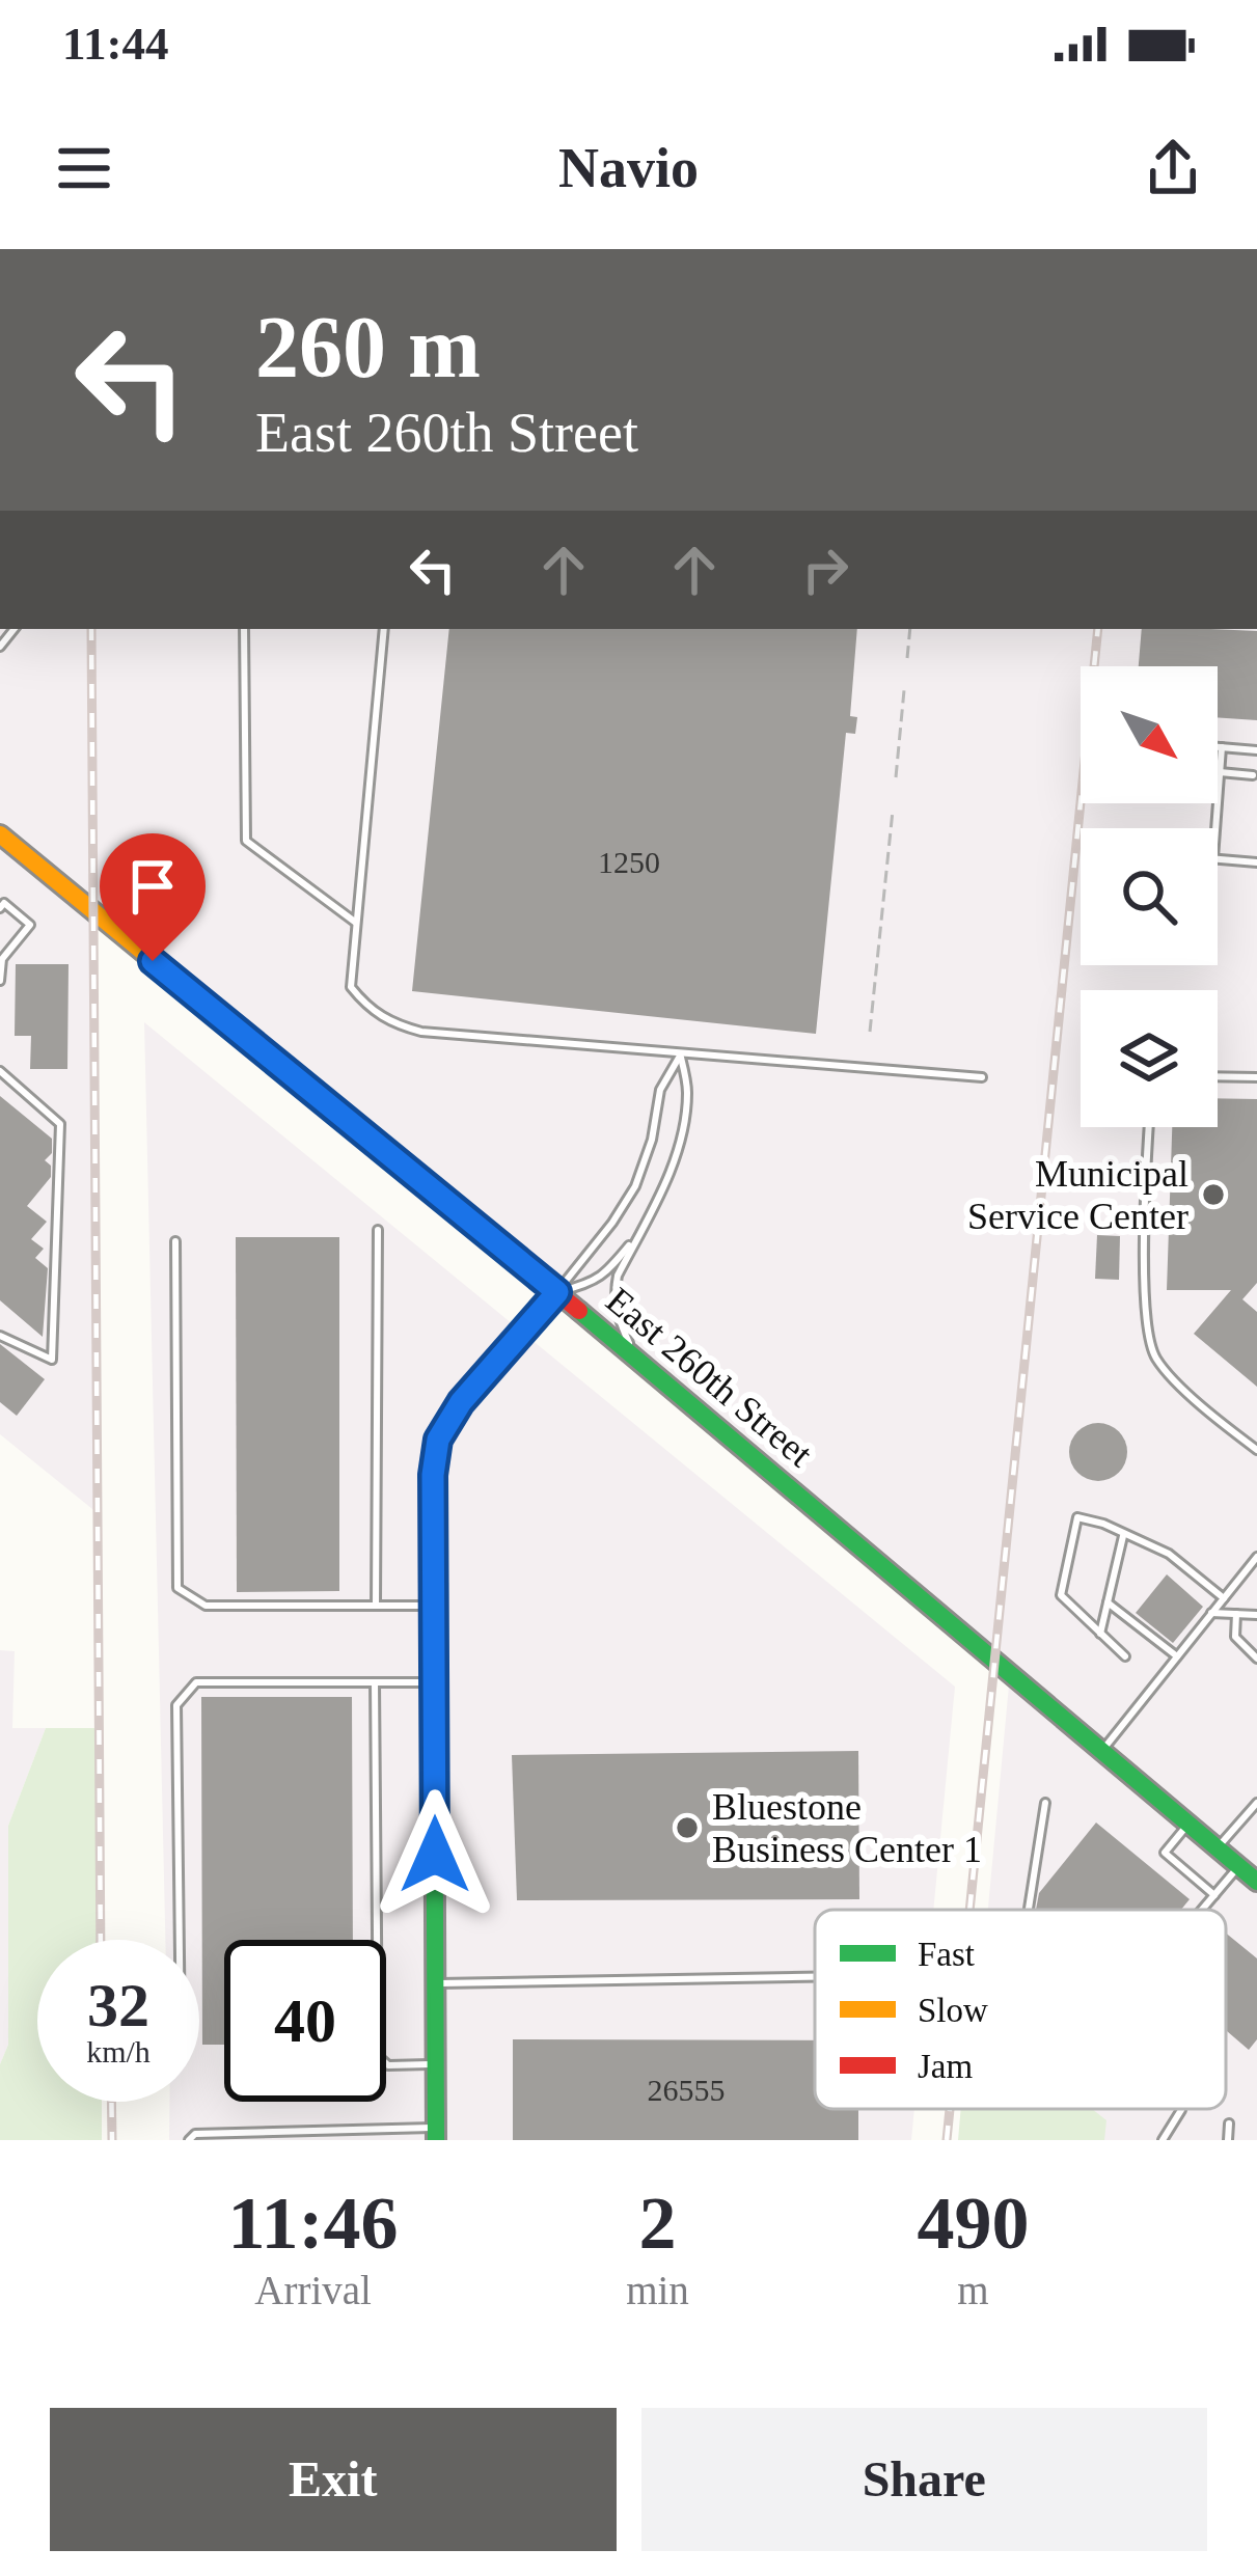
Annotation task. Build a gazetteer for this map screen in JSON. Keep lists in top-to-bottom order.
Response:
{
  "streets": {
    "main road": ["East 260th Street"]
  },
  "places": ["Municipal Service Center", "Bluestone Business Center 1"],
  "house_numbers": ["1250", "26555"],
  "legend": ["Fast", "Slow", "Jam"],
  "north": "bottom right",
  "page": {
    "status": "11:44",
    "header": "Navio",
    "turn": ["260 m", "East 260th Street"],
    "speed": "32 km/h",
    "limit": "40",
    "eta": [
      "11:46",
      "Arrival",
      "2",
      "min",
      "490",
      "m"
    ],
    "buttons": ["Exit", "Share"]
  }
}
